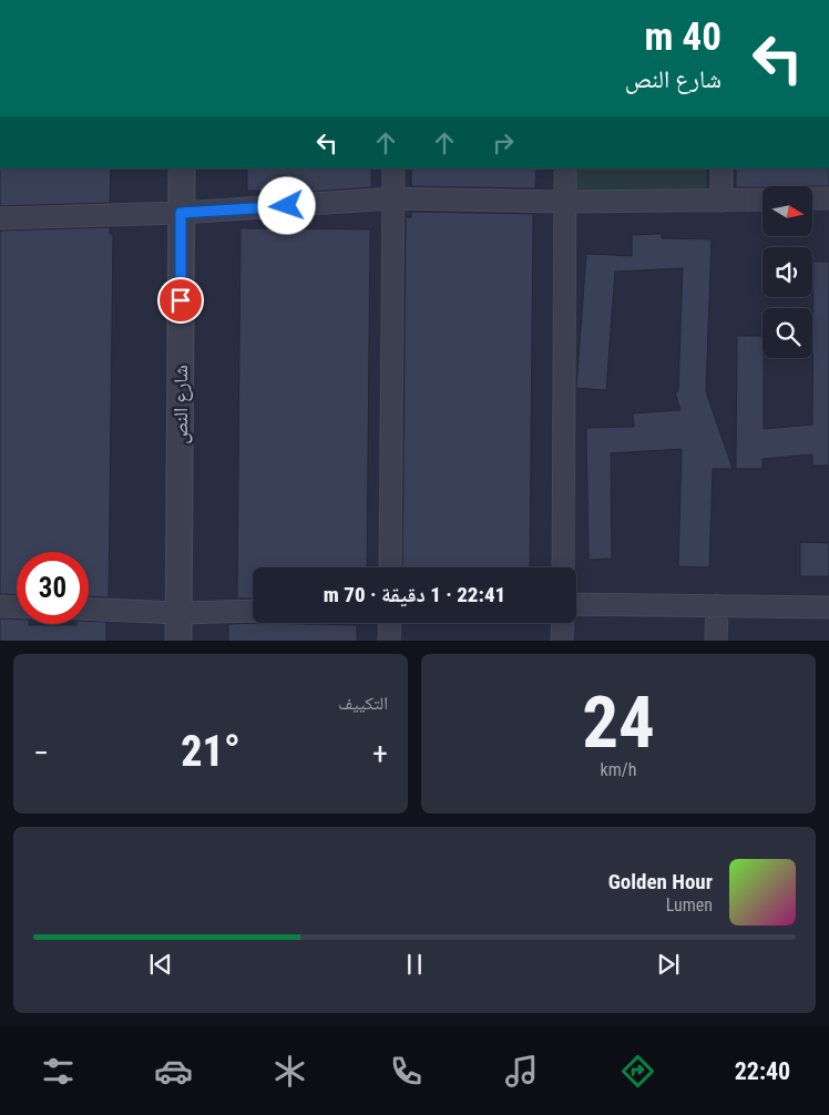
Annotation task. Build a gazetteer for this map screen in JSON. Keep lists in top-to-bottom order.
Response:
{
  "streets": {
    "street": ["شارع النص"]
  },
  "north": "right",
  "page": {
    "turn": ["40 m", "شارع النص"],
    "limit": "30",
    "trip": "22:41 · 1 دقيقة · 70 m",
    "tile": [
      ["24", "km/h"],
      "التكييف"
    ],
    "heat": ["−", "21°", "+"],
    "song": ["Golden Hour", "Lumen"],
    "tabs": "22:40"
  }
}
